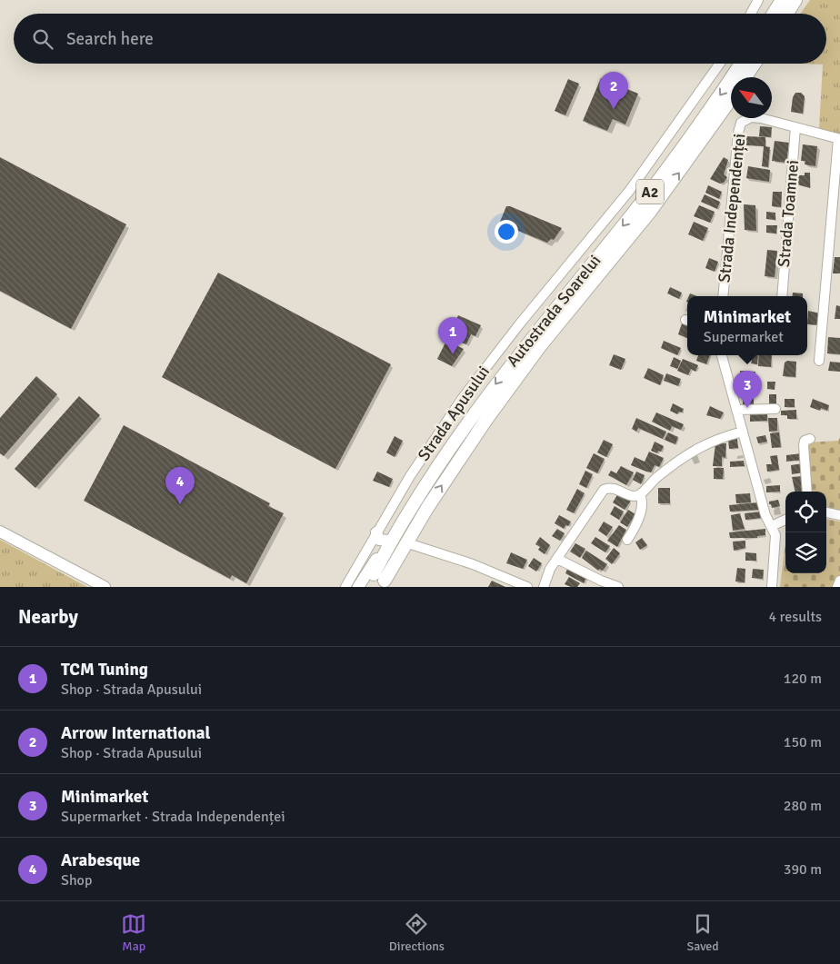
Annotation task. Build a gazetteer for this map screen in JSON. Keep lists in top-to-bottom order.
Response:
{
  "streets": {
    "highway": ["A2", "Autostrada Soarelui"],
    "street": ["Strada Independenței", "Strada Toamnei", "Strada Apusului"]
  },
  "crossings": [
    ["Strada Independenței", "Strada Toamnei"]
  ],
  "north": "top left",
  "page": {
    "search": "Search here",
    "pins": [
      "2",
      "1",
      "3",
      "4"
    ],
    "popup": ["Minimarket", "Supermarket"],
    "heading": ["Nearby", "4 results"],
    "list": [
      {
        "mark": "1",
        "name": "TCM Tuning",
        "note": "Shop · Strada Apusului",
        "value": "120 m"
      },
      {
        "mark": "2",
        "name": "Arrow International",
        "note": "Shop · Strada Apusului",
        "value": "150 m"
      },
      {
        "mark": "3",
        "name": "Minimarket",
        "note": "Supermarket · Strada Independenței",
        "value": "280 m"
      },
      {
        "mark": "4",
        "name": "Arabesque",
        "note": "Shop",
        "value": "390 m"
      }
    ],
    "nav": ["Map", "Directions", "Saved"]
  }
}
